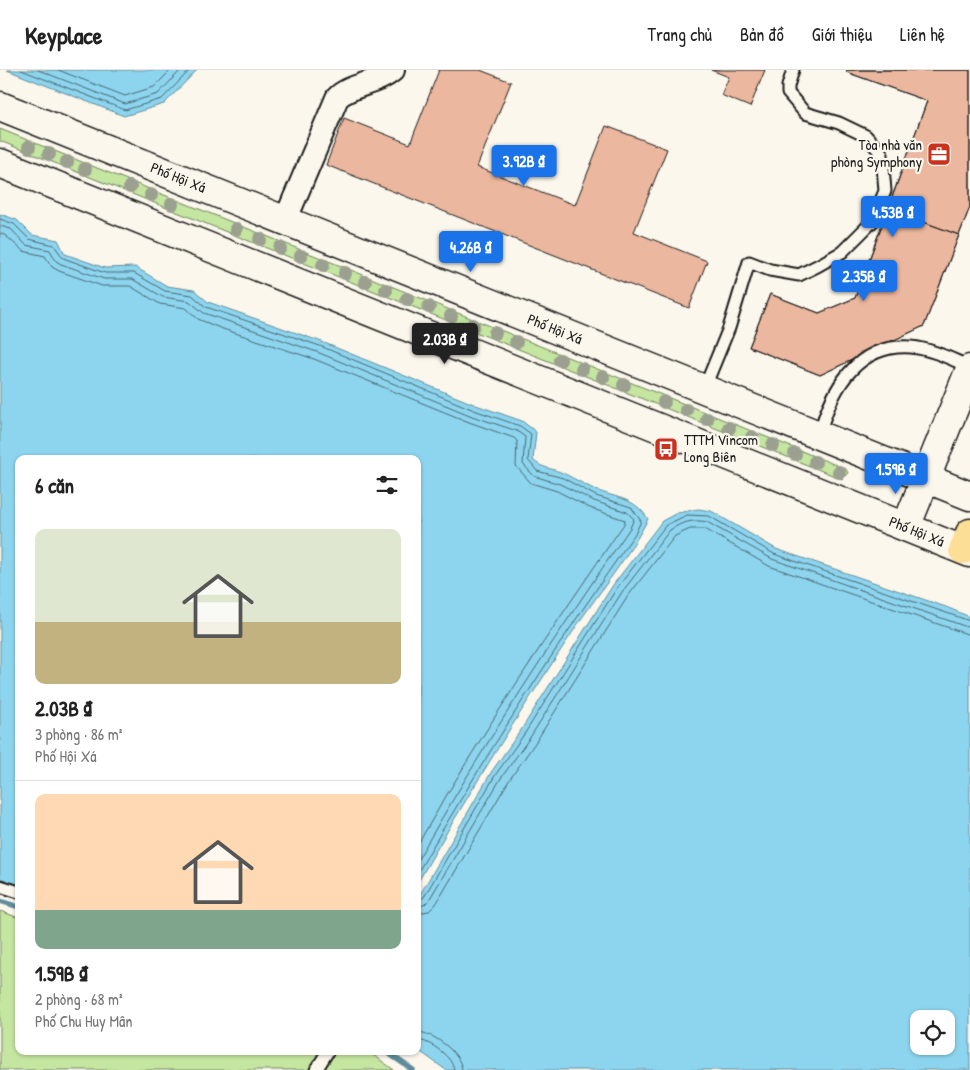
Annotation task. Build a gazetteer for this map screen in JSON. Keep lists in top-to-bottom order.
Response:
{
  "streets": {
    "main road": ["Phố Hội Xá"]
  },
  "places": {
    "office": ["Tòa nhà văn phòng Symphony"],
    "bus stop": ["TTTM Vincom Long Biên"]
  },
  "page": {
    "header": "Keyplace",
    "nav": [
      "Trang chủ",
      "Bản đồ",
      "Giới thiệu",
      "Liên hệ"
    ],
    "price": [
      "3.92B ₫",
      "4.53B ₫",
      "4.26B ₫",
      "2.35B ₫",
      "2.03B ₫",
      "1.59B ₫"
    ],
    "heading": "6 căn",
    "list": [
      {
        "name": "2.03B ₫",
        "note": "3 phòng · 86 m² · Phố Hội Xá"
      },
      {
        "name": "1.59B ₫",
        "note": "2 phòng · 68 m² · Phố Chu Huy Mân"
      }
    ]
  }
}
